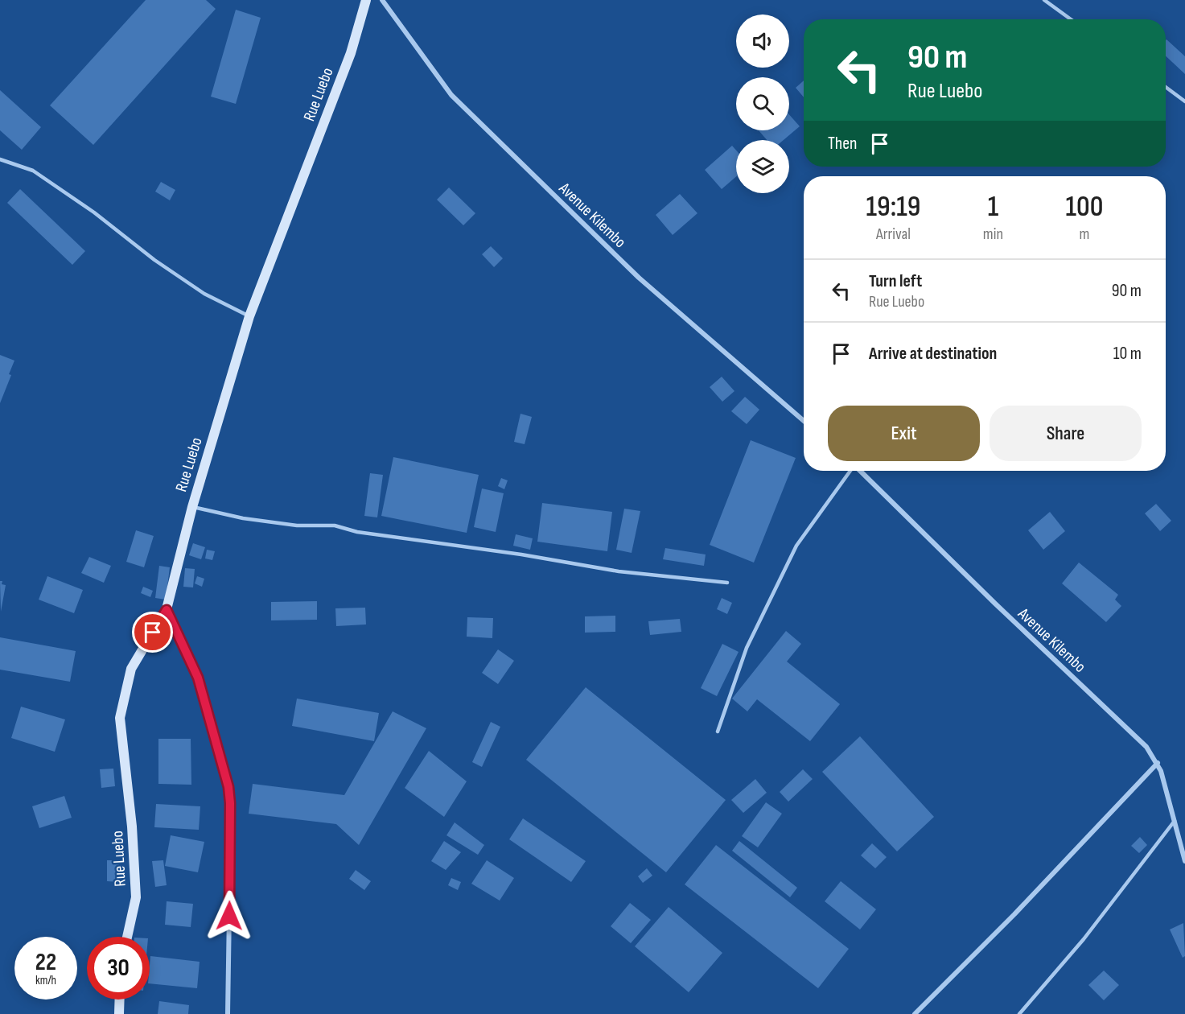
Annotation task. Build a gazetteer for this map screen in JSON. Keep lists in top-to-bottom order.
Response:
{
  "streets": {
    "street": ["Rue Luebo", "Avenue Kilembo"]
  },
  "page": {
    "turn": ["90 m", "Rue Luebo"],
    "then": "Then",
    "eta": [
      "19:19",
      "Arrival",
      "1",
      "min",
      "100",
      "m"
    ],
    "list": [
      {
        "name": "Turn left",
        "note": "Rue Luebo",
        "value": "90 m"
      },
      {
        "name": "Arrive at destination",
        "value": "10 m"
      }
    ],
    "buttons": ["Exit", "Share"],
    "speed": "22 km/h",
    "limit": "30"
  }
}
